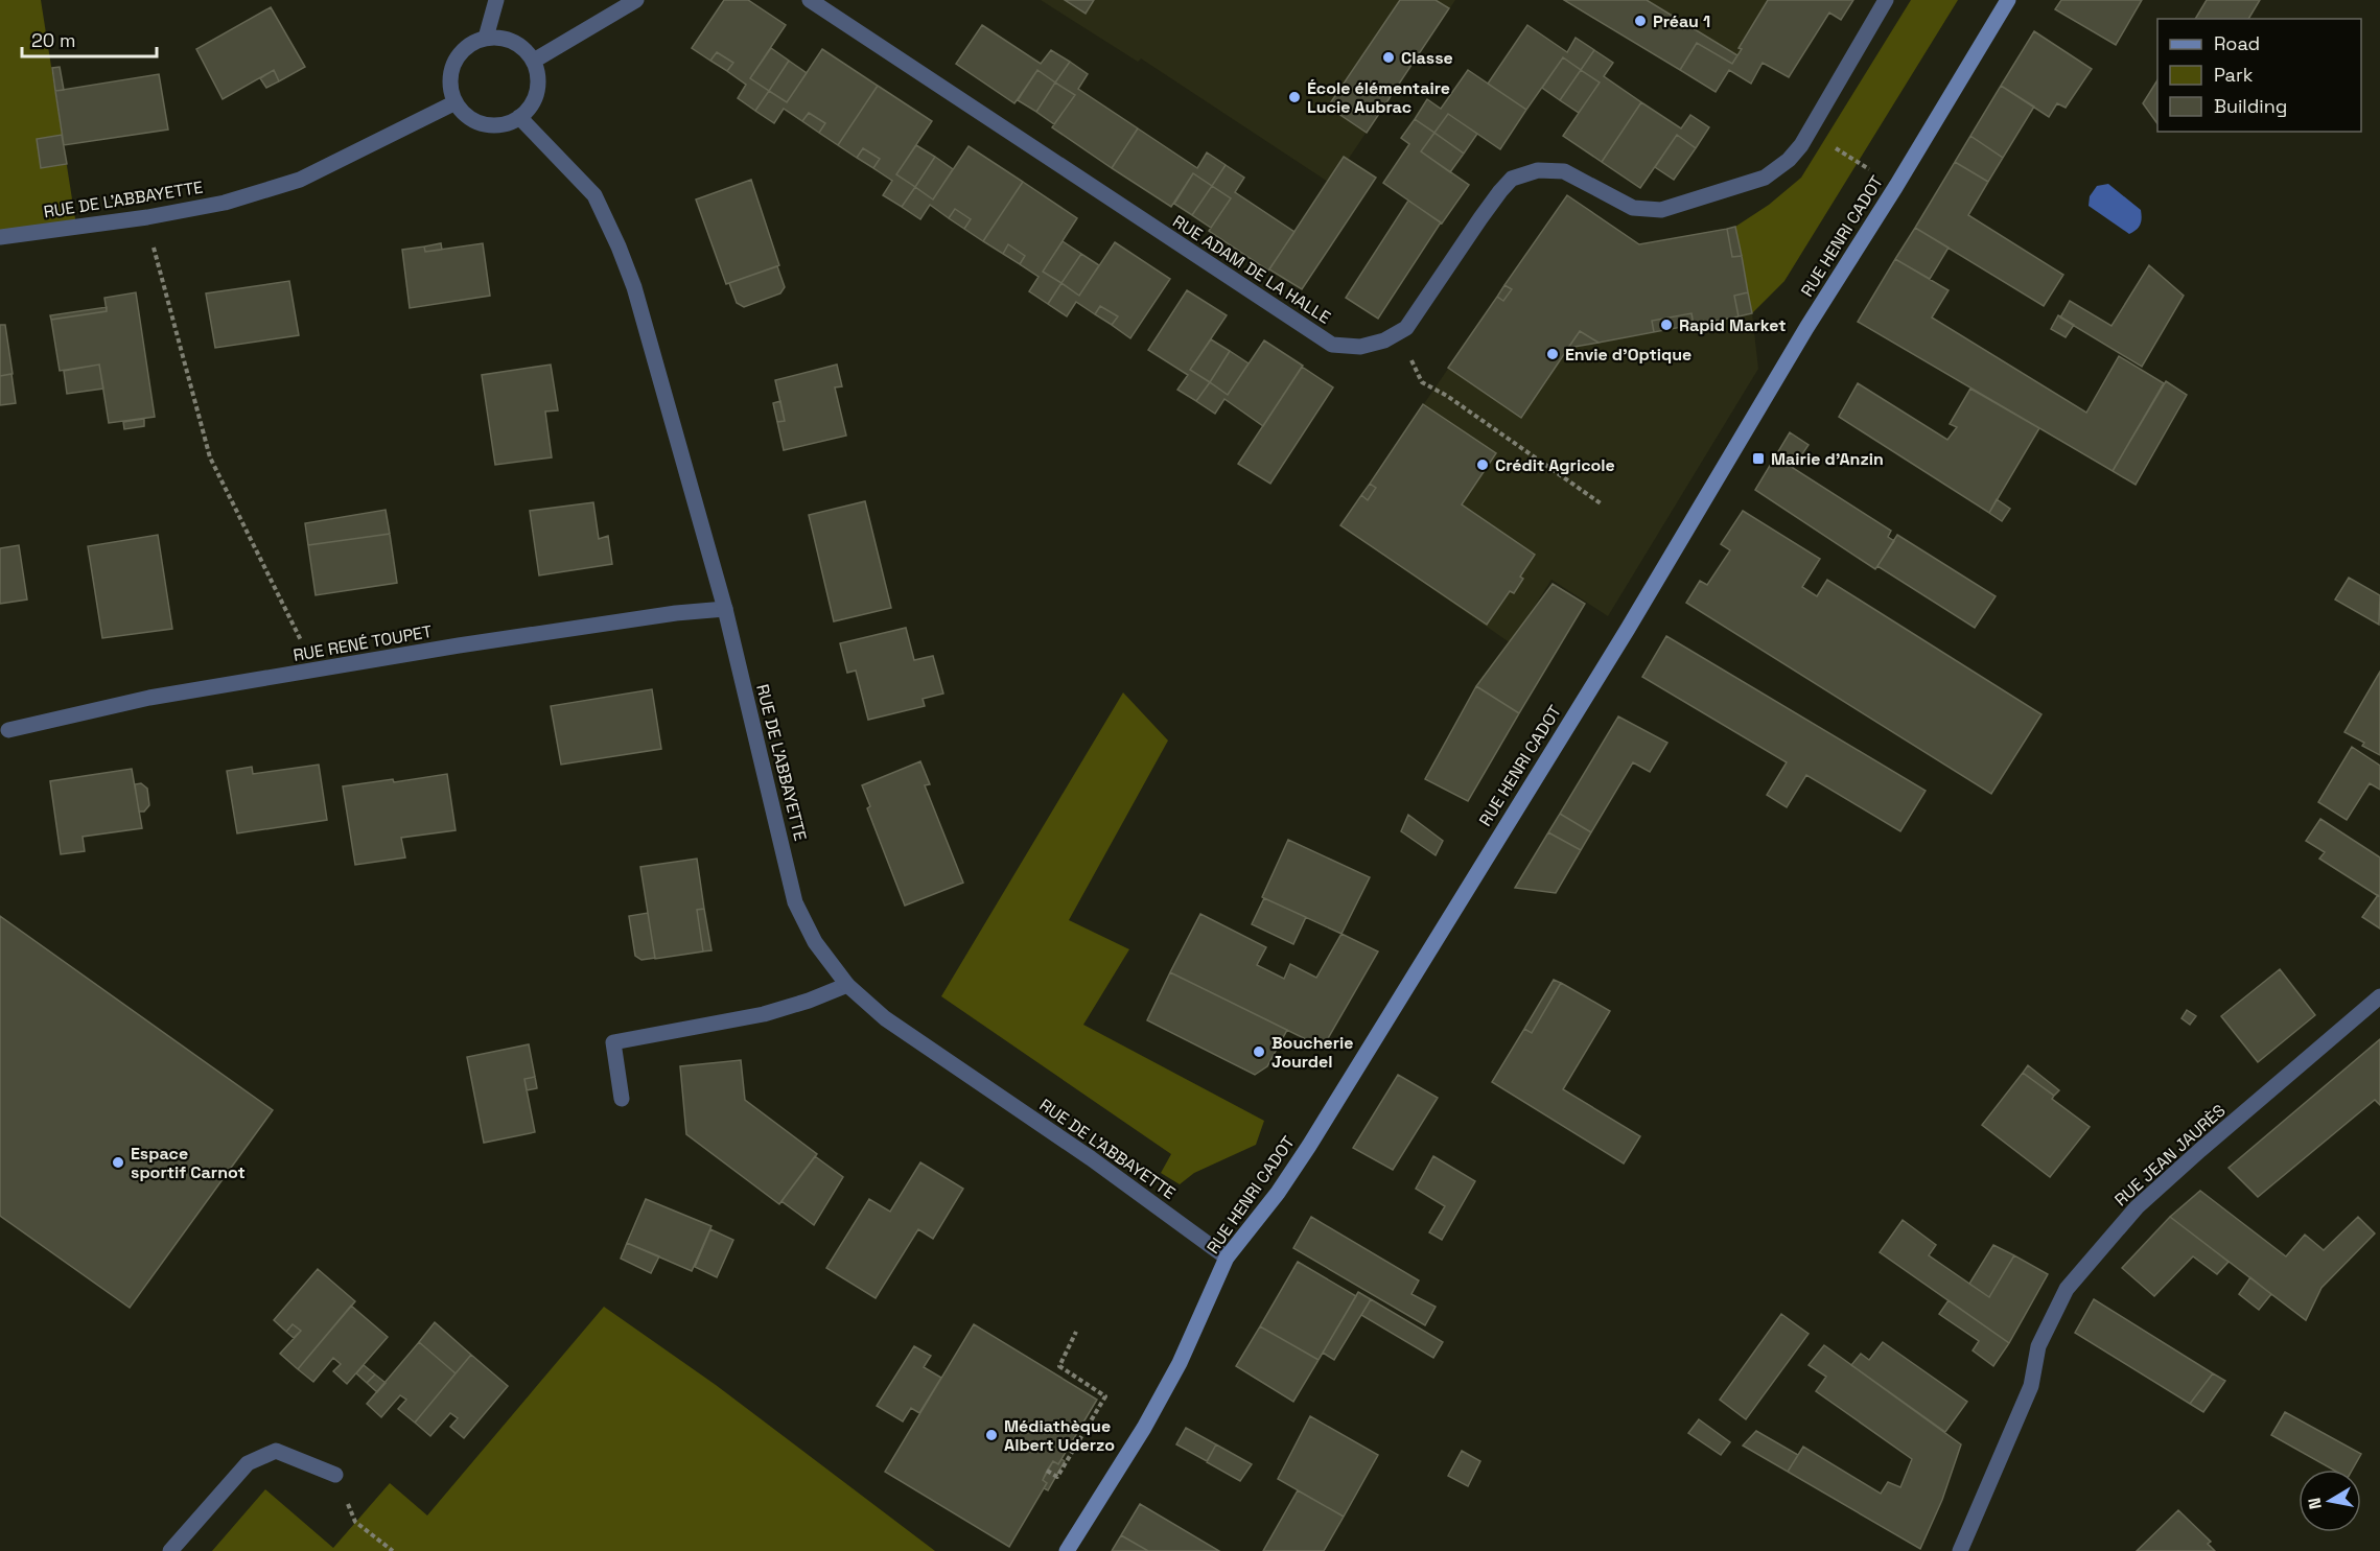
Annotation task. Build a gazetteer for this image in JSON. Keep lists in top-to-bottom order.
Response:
{
  "streets": {
    "main road": ["RUE HENRI CADOT"],
    "street": [
      "RUE DE L'ABBAYETTE",
      "RUE ADAM DE LA HALLE",
      "RUE RENÉ TOUPET",
      "RUE JEAN JAURÈS"
    ]
  },
  "crossings": [
    ["RUE DE L'ABBAYETTE", "RUE HENRI CADOT"],
    ["RUE DE L'ABBAYETTE", "RUE RENÉ TOUPET"]
  ],
  "places": {
    "other": [
      "Préau 1",
      "Classe",
      "École élémentaire Lucie Aubrac",
      "Rapid Market",
      "Envie d'Optique",
      "Crédit Agricole",
      "Boucherie Jourdel",
      "Espace sportif Carnot",
      "Médiathèque Albert Uderzo"
    ],
    "transit": ["Mairie d'Anzin"]
  },
  "legend": ["Road", "Park", "Building"],
  "scale_bar": "20 m",
  "north": "left"
}
